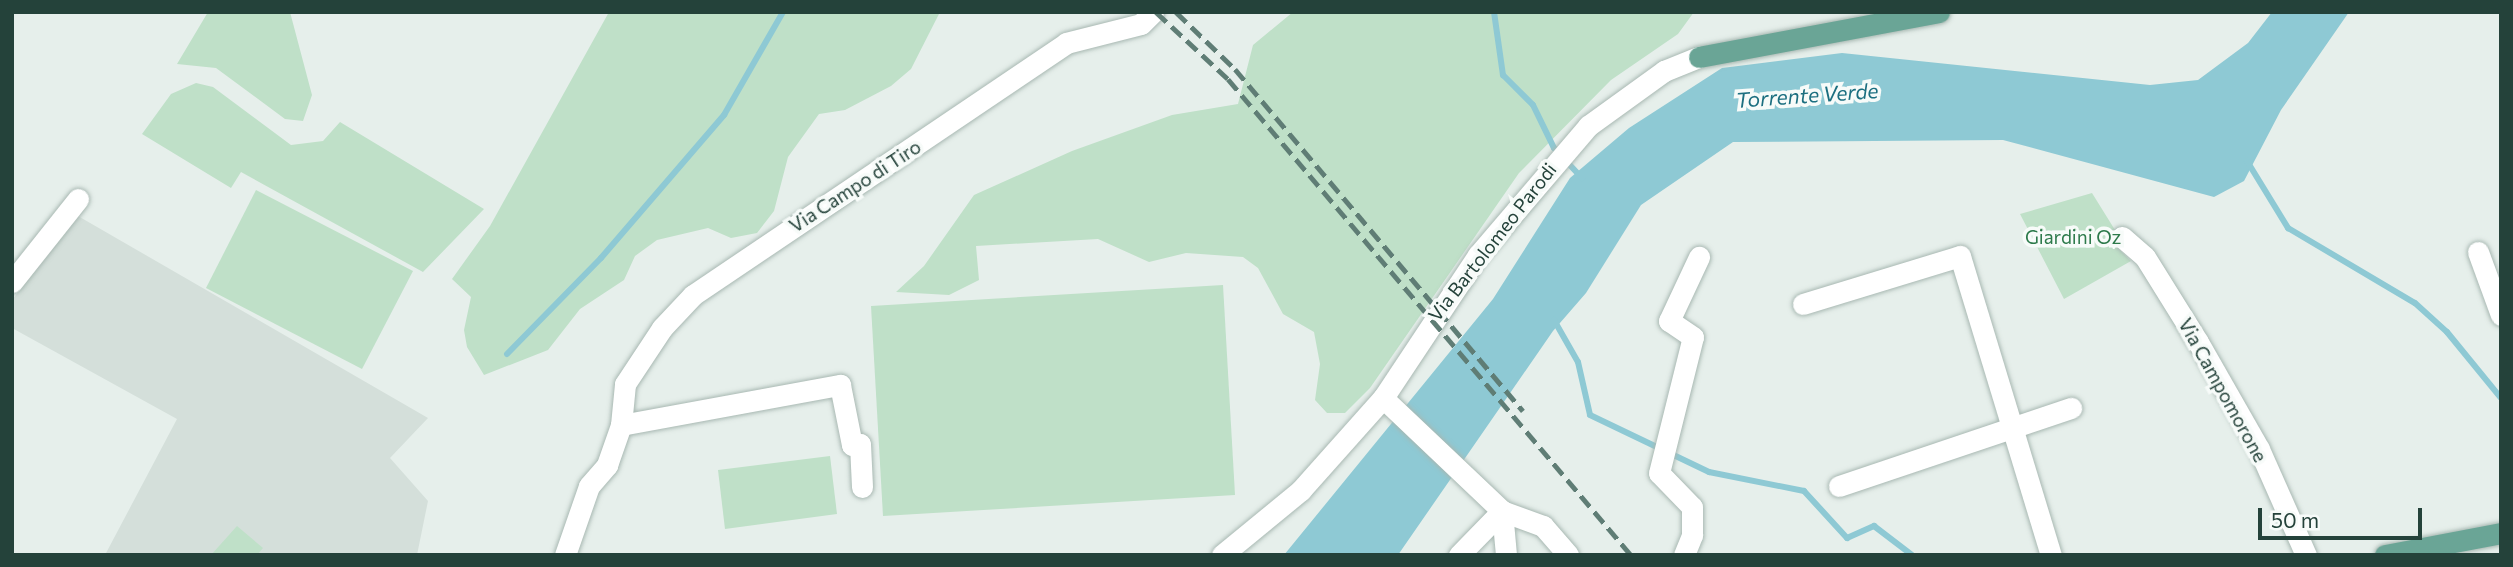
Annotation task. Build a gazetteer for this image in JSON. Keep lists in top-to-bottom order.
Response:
{
  "streets": {
    "main road": ["Via Bartolomeo Parodi"],
    "street": ["Via Campo di Tiro", "Via Campomorone"]
  },
  "water": ["Torrente Verde"],
  "parks": ["Giardini Oz"],
  "scale_bar": "50 m"
}
